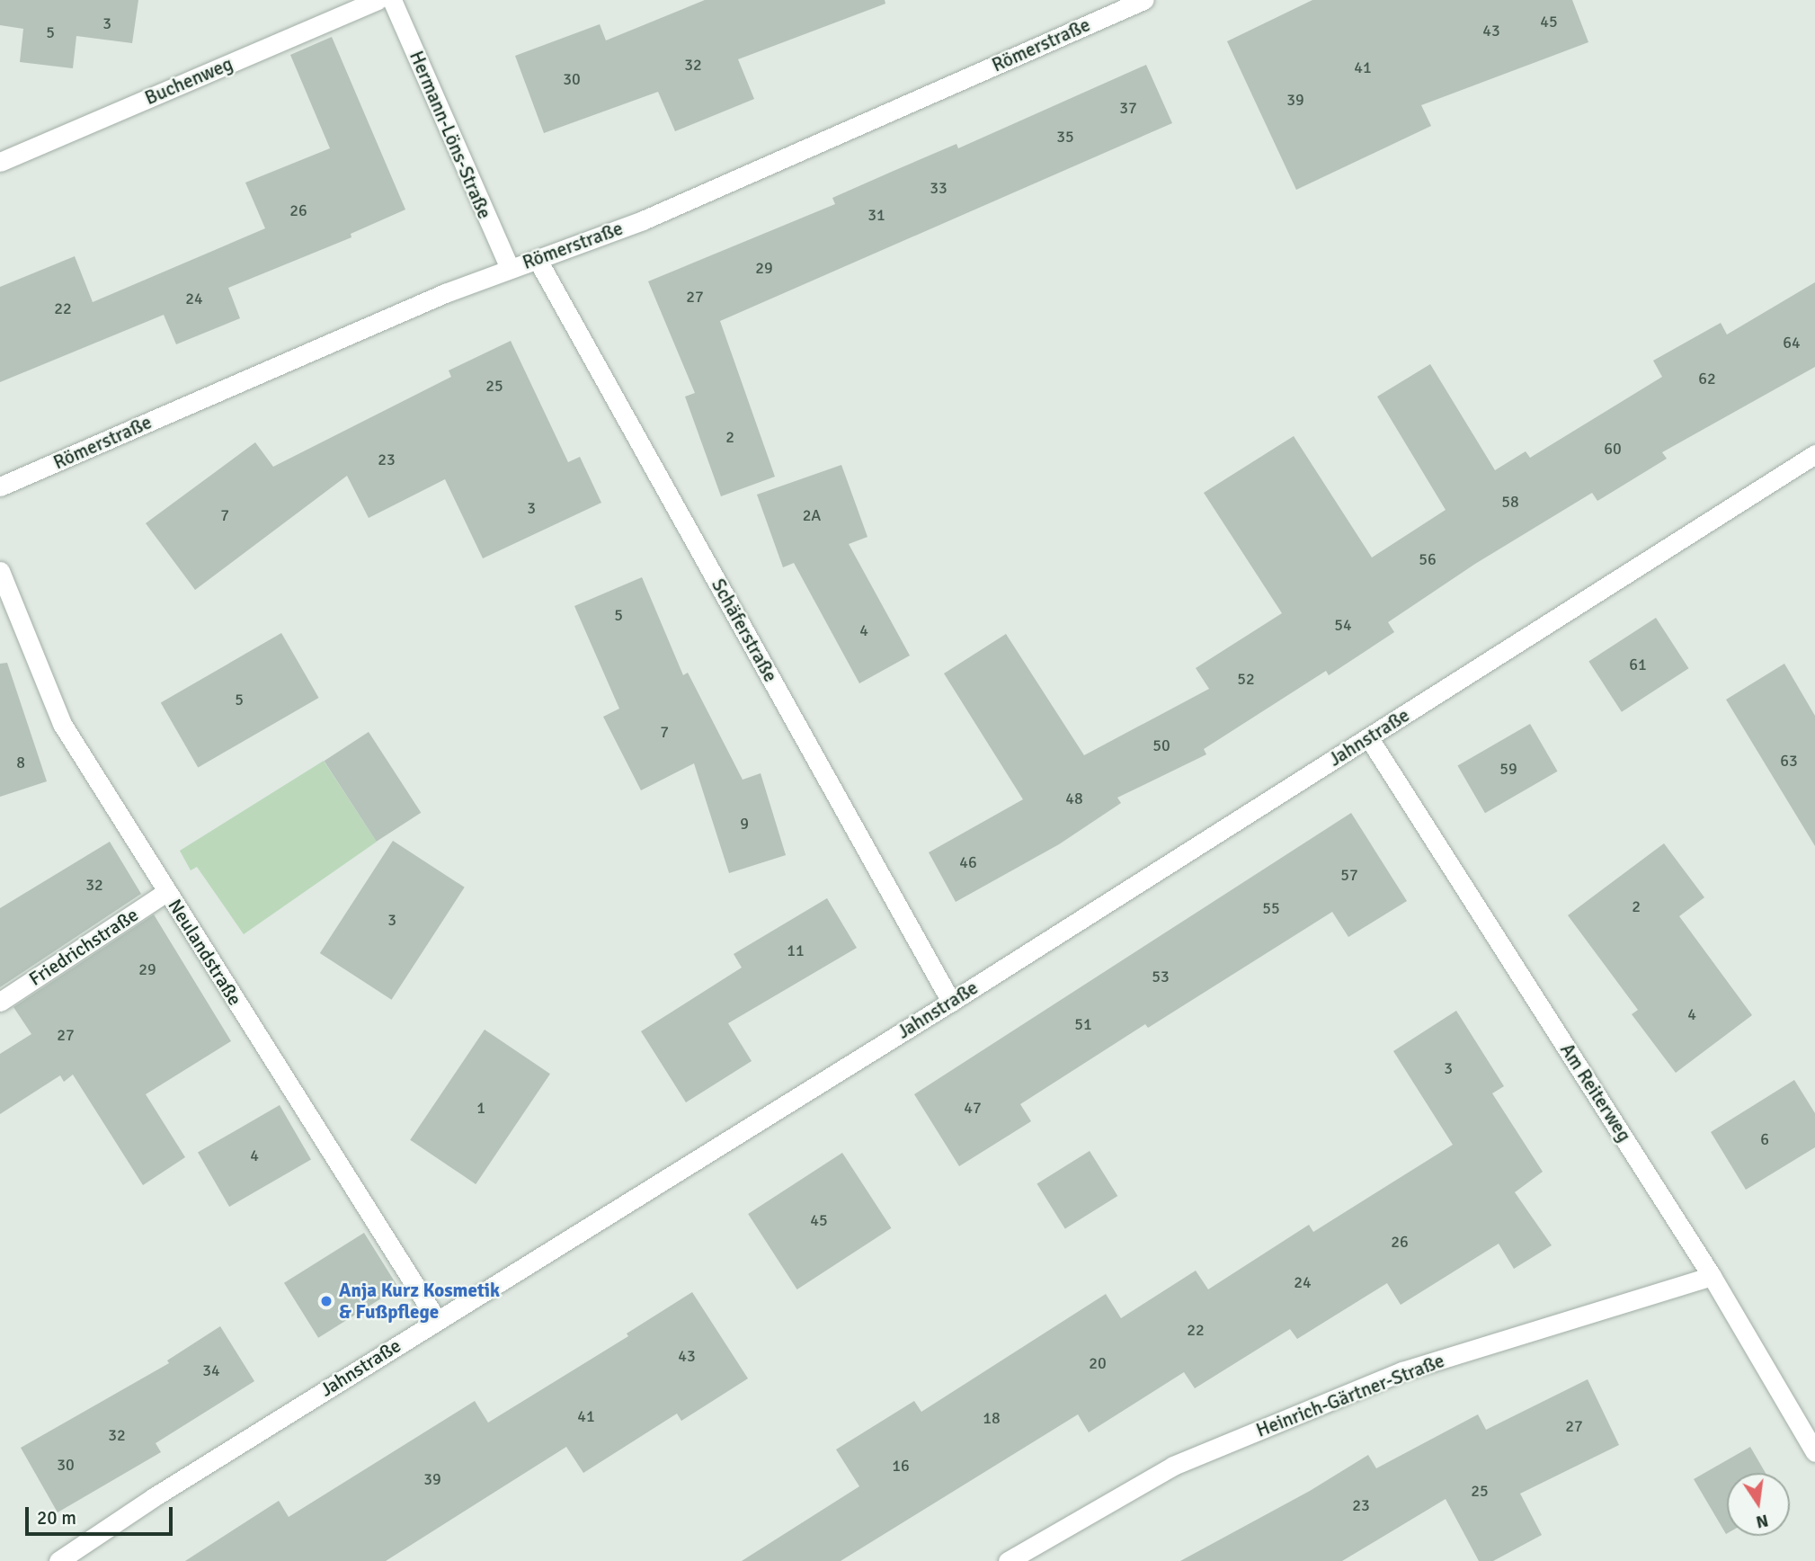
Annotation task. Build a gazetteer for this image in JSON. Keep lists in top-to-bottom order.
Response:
{
  "streets": {
    "street": [
      "Römerstraße",
      "Buchenweg",
      "Hermann-Löns-Straße",
      "Schäferstraße",
      "Jahnstraße",
      "Friedrichstraße",
      "Neulandstraße",
      "Am Reiterweg",
      "Heinrich-Gärtner-Straße"
    ]
  },
  "crossings": [
    ["Römerstraße", "Hermann-Löns-Straße"],
    ["Römerstraße", "Schäferstraße"],
    ["Schäferstraße", "Jahnstraße"],
    ["Jahnstraße", "Neulandstraße"],
    ["Jahnstraße", "Am Reiterweg"],
    ["Friedrichstraße", "Neulandstraße"],
    ["Am Reiterweg", "Heinrich-Gärtner-Straße"]
  ],
  "places": ["Anja Kurz Kosmetik & Fußpflege"],
  "house_numbers": [
    "45",
    "3",
    "43",
    "5",
    "32",
    "41",
    "30",
    "39",
    "37",
    "35",
    "33",
    "26",
    "31",
    "29",
    "27",
    "24",
    "22",
    "64",
    "62",
    "25",
    "2",
    "60",
    "23",
    "58",
    "3",
    "7",
    "2A",
    "56",
    "5",
    "54",
    "4",
    "61",
    "52",
    "5",
    "7",
    "50",
    "63",
    "8",
    "59",
    "48",
    "9",
    "46",
    "57",
    "32",
    "2",
    "55",
    "3",
    "11",
    "29",
    "53",
    "4",
    "51",
    "27",
    "3",
    "1",
    "47",
    "6",
    "4",
    "45",
    "26",
    "24",
    "22",
    "43",
    "20",
    "34",
    "41",
    "18",
    "27",
    "32",
    "30",
    "16",
    "39",
    "25",
    "23"
  ],
  "scale_bar": "20 m",
  "north": "bottom"
}
